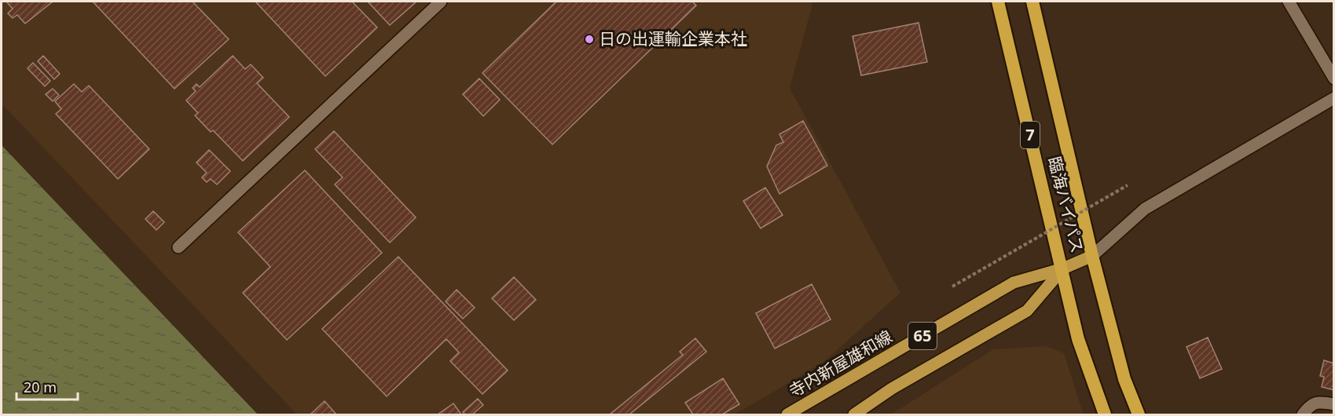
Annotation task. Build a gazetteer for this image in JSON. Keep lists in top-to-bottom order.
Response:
{
  "streets": {
    "highway": ["7", "臨海バイパス"],
    "main road": ["65", "寺内新屋雄和線"]
  },
  "crossings": [
    ["臨海バイパス", "寺内新屋雄和線"]
  ],
  "places": ["日の出運輸企業本社"],
  "scale_bar": "20 m"
}
